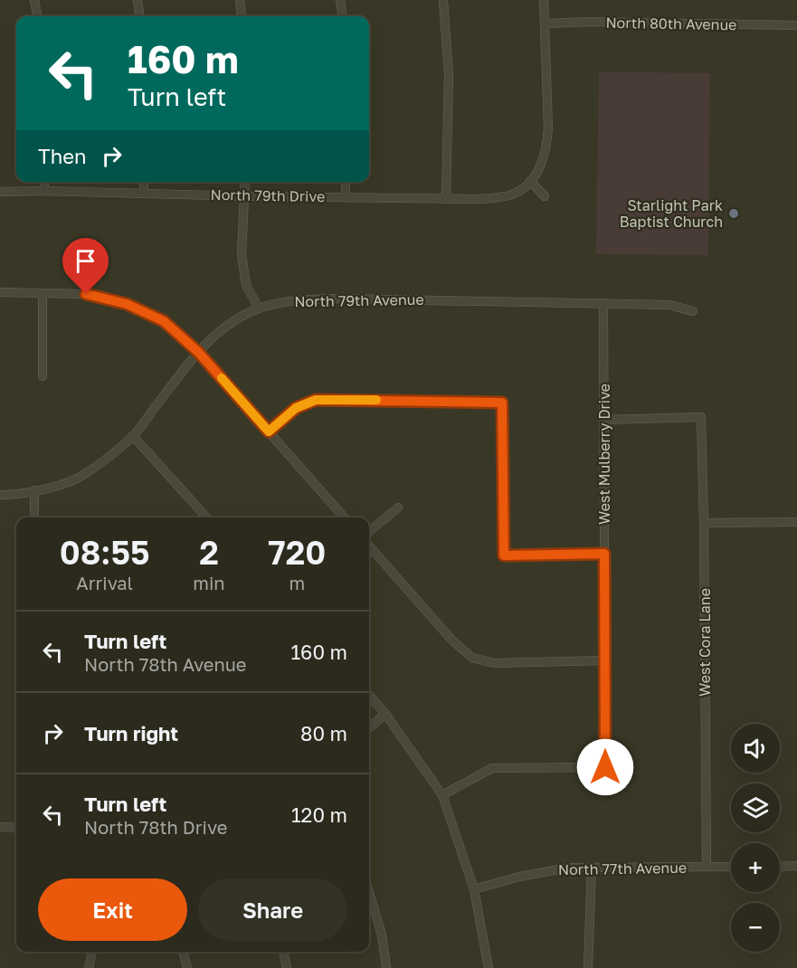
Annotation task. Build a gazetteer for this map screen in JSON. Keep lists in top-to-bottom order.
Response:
{
  "streets": {
    "street": [
      "North 80th Avenue",
      "North 79th Drive",
      "North 79th Avenue",
      "West Mulberry Drive",
      "West Cora Lane",
      "North 77th Avenue"
    ]
  },
  "crossings": [
    ["North 79th Avenue", "West Mulberry Drive"],
    ["West Mulberry Drive", "West Cora Lane"],
    ["West Cora Lane", "North 77th Avenue"]
  ],
  "places": ["Starlight Park Baptist Church"],
  "page": {
    "turn": ["160 m", "Turn left"],
    "then": "Then",
    "eta": [
      "08:55",
      "Arrival",
      "2",
      "min",
      "720",
      "m"
    ],
    "list": [
      {
        "name": "Turn left",
        "note": "North 78th Avenue",
        "value": "160 m"
      },
      {
        "name": "Turn right",
        "value": "80 m"
      },
      {
        "name": "Turn left",
        "note": "North 78th Drive",
        "value": "120 m"
      }
    ],
    "map_buttons": ["+", "−"],
    "buttons": ["Exit", "Share"]
  }
}
